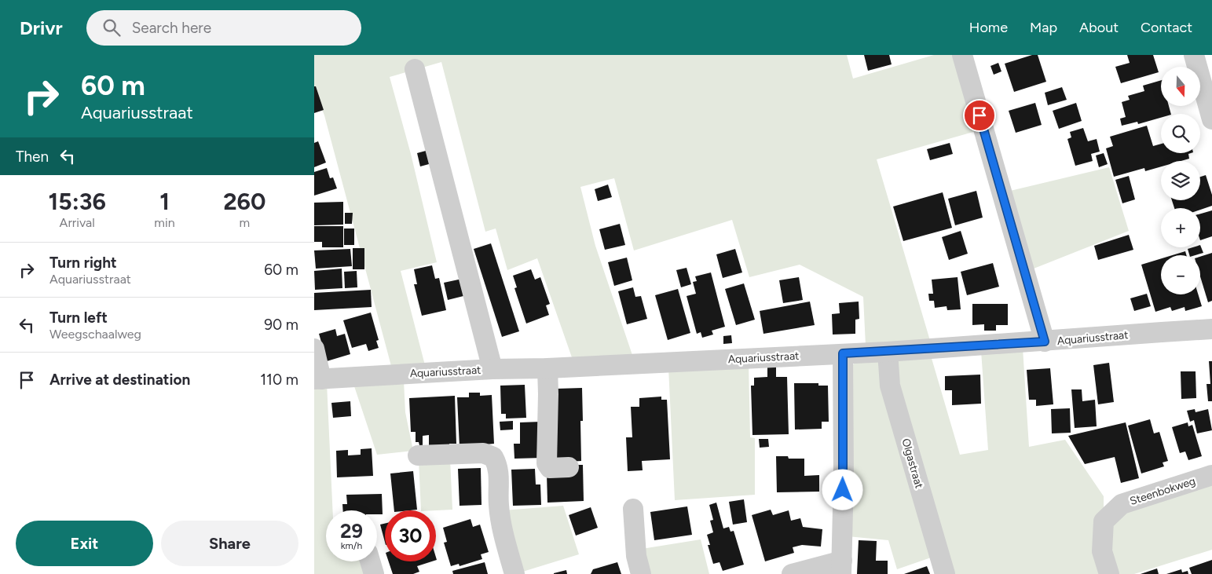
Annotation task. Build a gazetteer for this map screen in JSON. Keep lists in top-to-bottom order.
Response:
{
  "streets": {
    "street": ["Aquariusstraat", "Olgastraat", "Steenbokweg"]
  },
  "crossings": [
    ["Aquariusstraat", "Olgastraat"]
  ],
  "north": "bottom",
  "page": {
    "header": "Drivr",
    "search": "Search here",
    "nav": [
      "Home",
      "Map",
      "About",
      "Contact"
    ],
    "turn": ["60 m", "Aquariusstraat"],
    "map_buttons": ["+", "−"],
    "then": "Then",
    "eta": [
      "15:36",
      "Arrival",
      "1",
      "min",
      "260",
      "m"
    ],
    "list": [
      {
        "name": "Turn right",
        "note": "Aquariusstraat",
        "value": "60 m"
      },
      {
        "name": "Turn left",
        "note": "Weegschaalweg",
        "value": "90 m"
      },
      {
        "name": "Arrive at destination",
        "value": "110 m"
      }
    ],
    "speed": "29 km/h",
    "limit": "30",
    "buttons": ["Exit", "Share"]
  }
}
